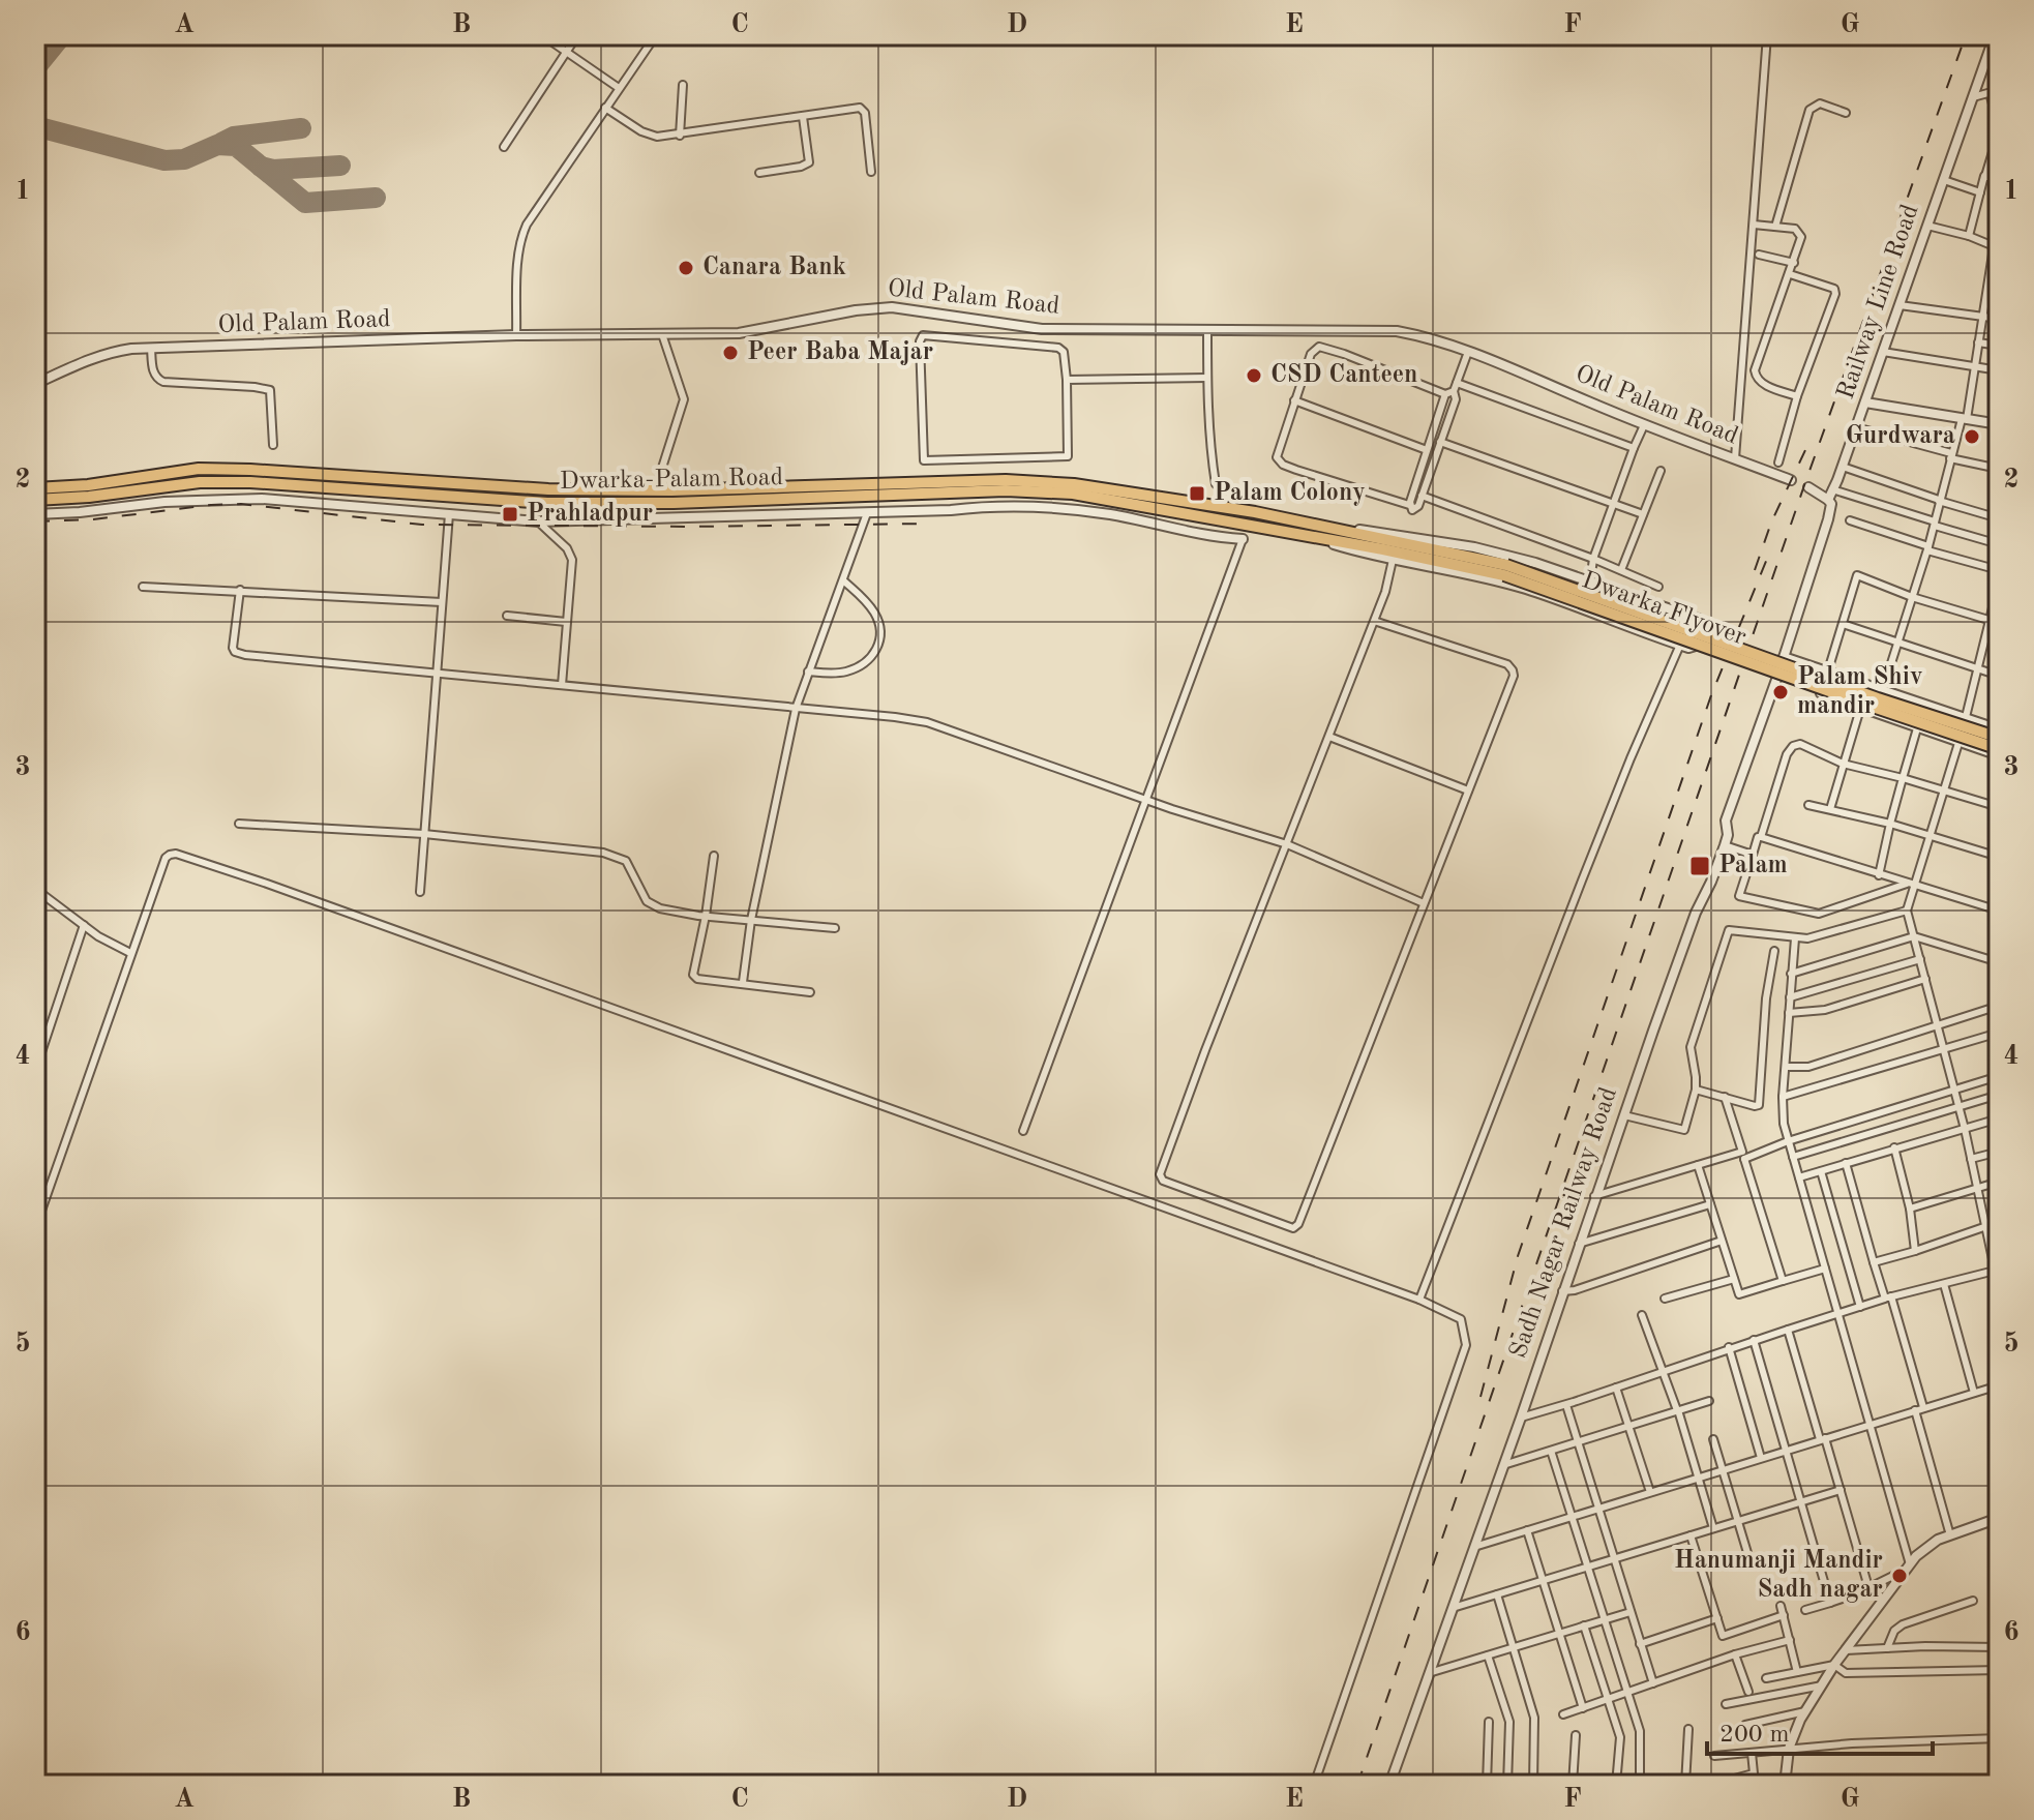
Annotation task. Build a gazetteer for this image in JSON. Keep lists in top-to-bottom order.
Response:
{
  "streets": {
    "main road": ["Dwarka-Palam Road", "Dwarka Flyover"],
    "street": ["Old Palam Road", "Railway Line Road", "Sadh Nagar Railway Road"]
  },
  "crossings": [
    ["Railway Line Road", "Sadh Nagar Railway Road"],
    ["Dwarka-Palam Road", "Dwarka Flyover"]
  ],
  "places": {
    "other": [
      "Canara Bank",
      "Peer Baba Majar",
      "CSD Canteen",
      "Gurdwara",
      "Palam Shiv mandir",
      "Hanumanji Mandir Sadh nagar"
    ],
    "transit": ["Palam Colony", "Prahladpur", "Palam"]
  },
  "scale_bar": "200 m",
  "grid": {
    "columns": [
      "A",
      "B",
      "C",
      "D",
      "E",
      "F",
      "G"
    ],
    "rows": [
      "1",
      "2",
      "3",
      "4",
      "5",
      "6"
    ]
  }
}
